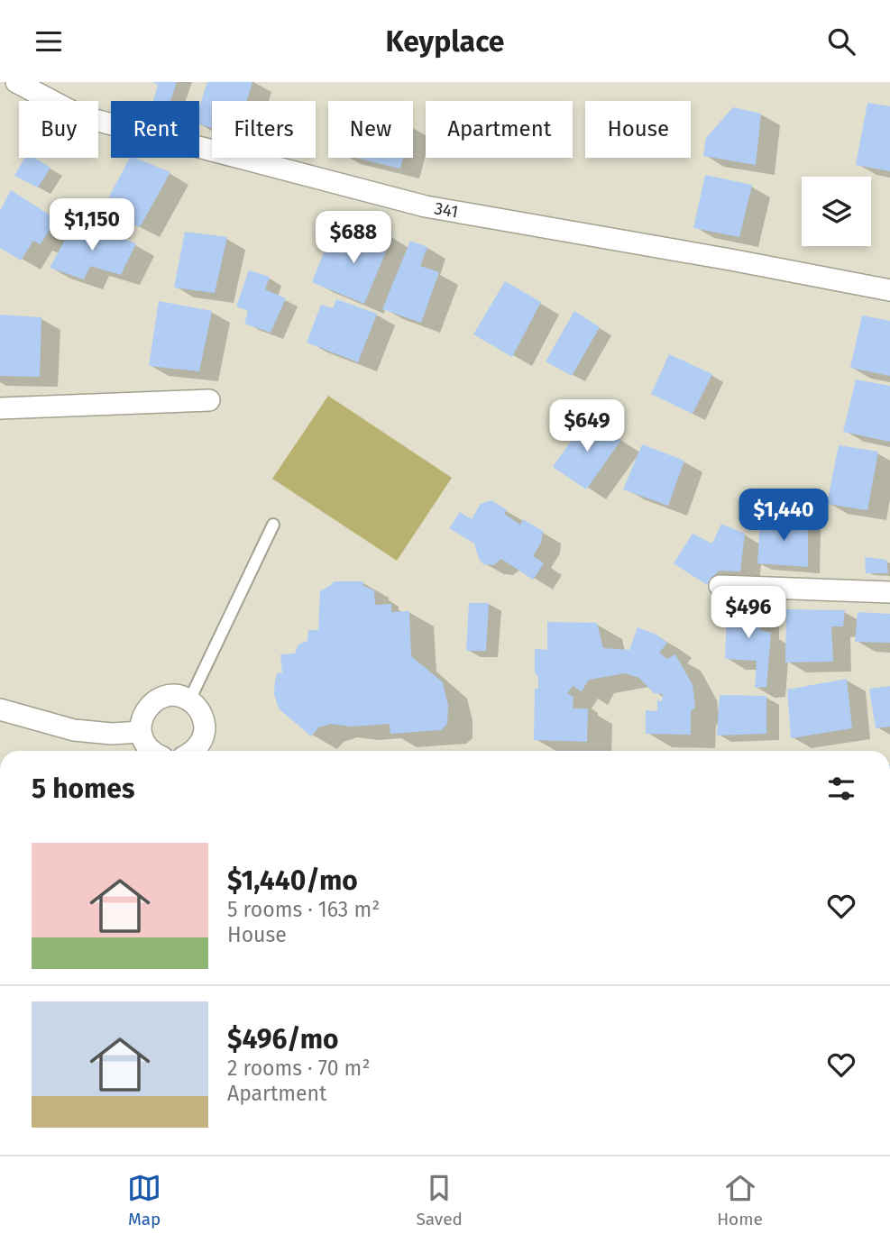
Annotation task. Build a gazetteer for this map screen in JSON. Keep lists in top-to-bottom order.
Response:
{
  "streets": {
    "street": ["341"]
  },
  "page": {
    "header": "Keyplace",
    "chip": [
      "Buy",
      "Rent",
      "Filters",
      "New",
      "Apartment",
      "House"
    ],
    "price": [
      "$1,150",
      "$688",
      "$649",
      "$1,440",
      "$496"
    ],
    "heading": "5 homes",
    "list": [
      {
        "name": "$1,440/mo",
        "note": "5 rooms · 163 m² · House"
      },
      {
        "name": "$496/mo",
        "note": "2 rooms · 70 m² · Apartment"
      }
    ],
    "tabs": ["Map", "Saved", "Home"]
  }
}
